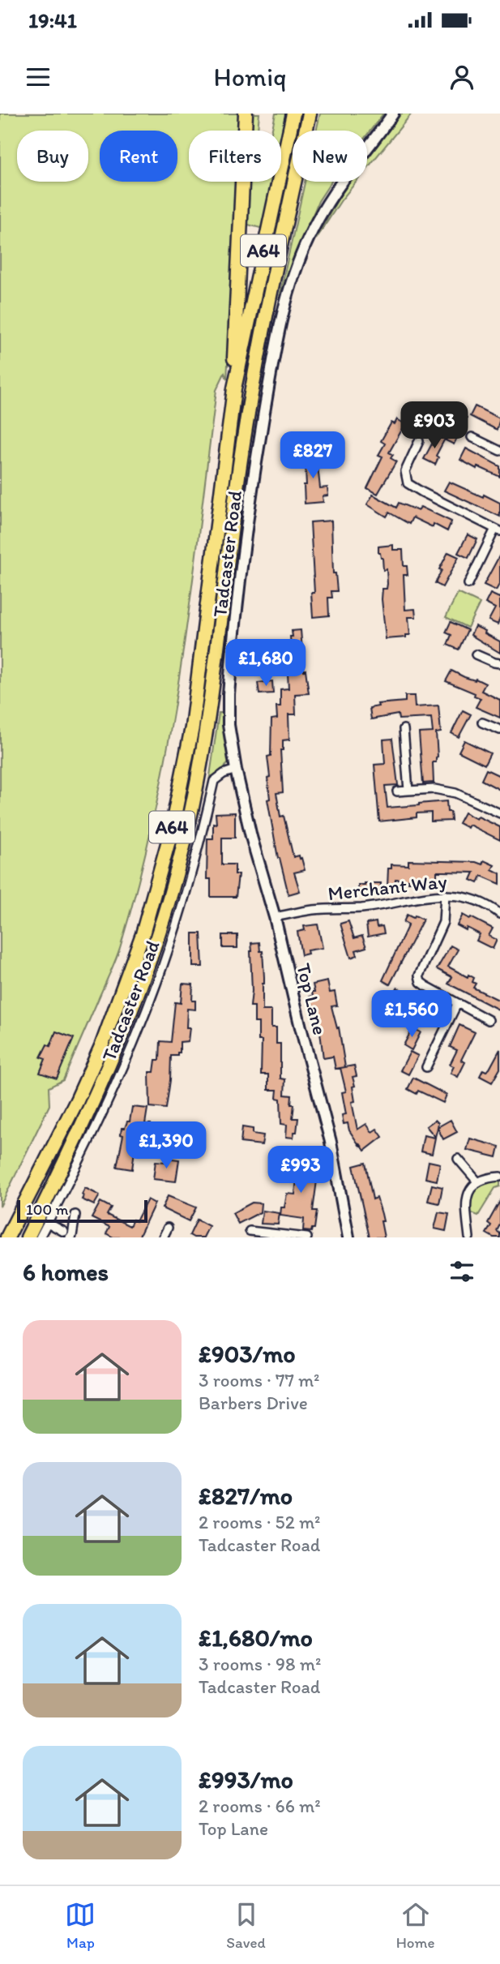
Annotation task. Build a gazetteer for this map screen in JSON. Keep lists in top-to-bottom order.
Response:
{
  "streets": {
    "highway": ["A64"],
    "street": ["Tadcaster Road", "Merchant Way", "Top Lane"]
  },
  "crossings": [
    ["Tadcaster Road", "Top Lane"],
    ["Merchant Way", "Top Lane"]
  ],
  "scale_bar": "100 m",
  "page": {
    "status": "19:41",
    "header": "Homiq",
    "chip": [
      "Buy",
      "Rent",
      "Filters",
      "New"
    ],
    "price": [
      "£903",
      "£827",
      "£1,680",
      "£1,560",
      "£1,390",
      "£993"
    ],
    "scale": "100 m",
    "heading": "6 homes",
    "list": [
      {
        "name": "£903/mo",
        "note": "3 rooms · 77 m² · Barbers Drive"
      },
      {
        "name": "£827/mo",
        "note": "2 rooms · 52 m² · Tadcaster Road"
      },
      {
        "name": "£1,680/mo",
        "note": "3 rooms · 98 m² · Tadcaster Road"
      },
      {
        "name": "£993/mo",
        "note": "2 rooms · 66 m² · Top Lane"
      }
    ],
    "tabs": ["Map", "Saved", "Home"]
  }
}
